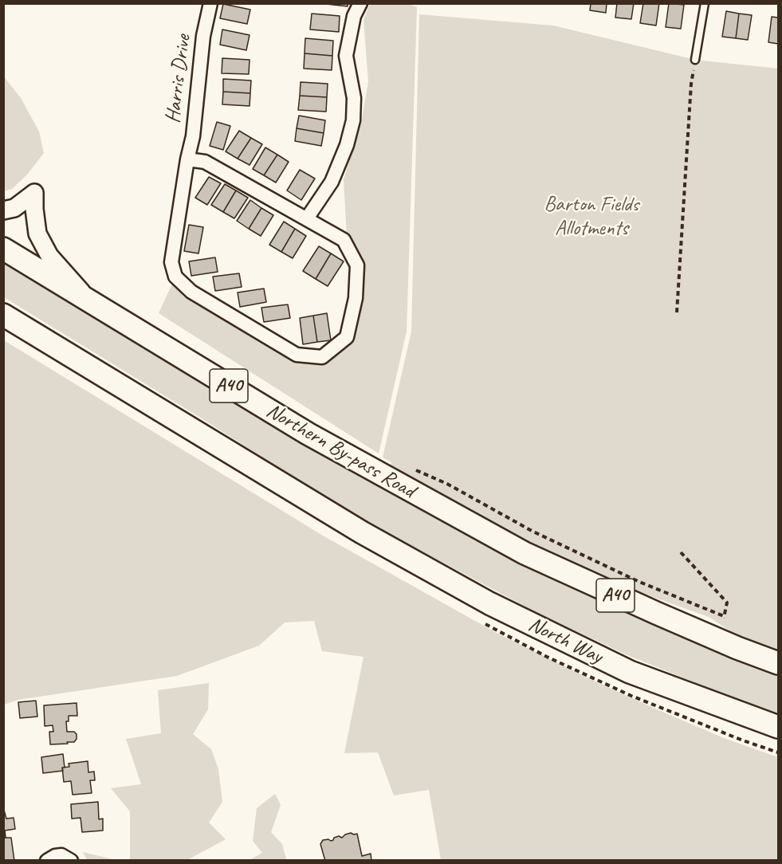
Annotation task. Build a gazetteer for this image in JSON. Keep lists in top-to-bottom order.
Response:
{
  "streets": {
    "highway": ["A40", "Northern By-pass Road", "North Way"],
    "street": ["Harris Drive"]
  },
  "parks": ["Barton Fields Allotments"]
}
